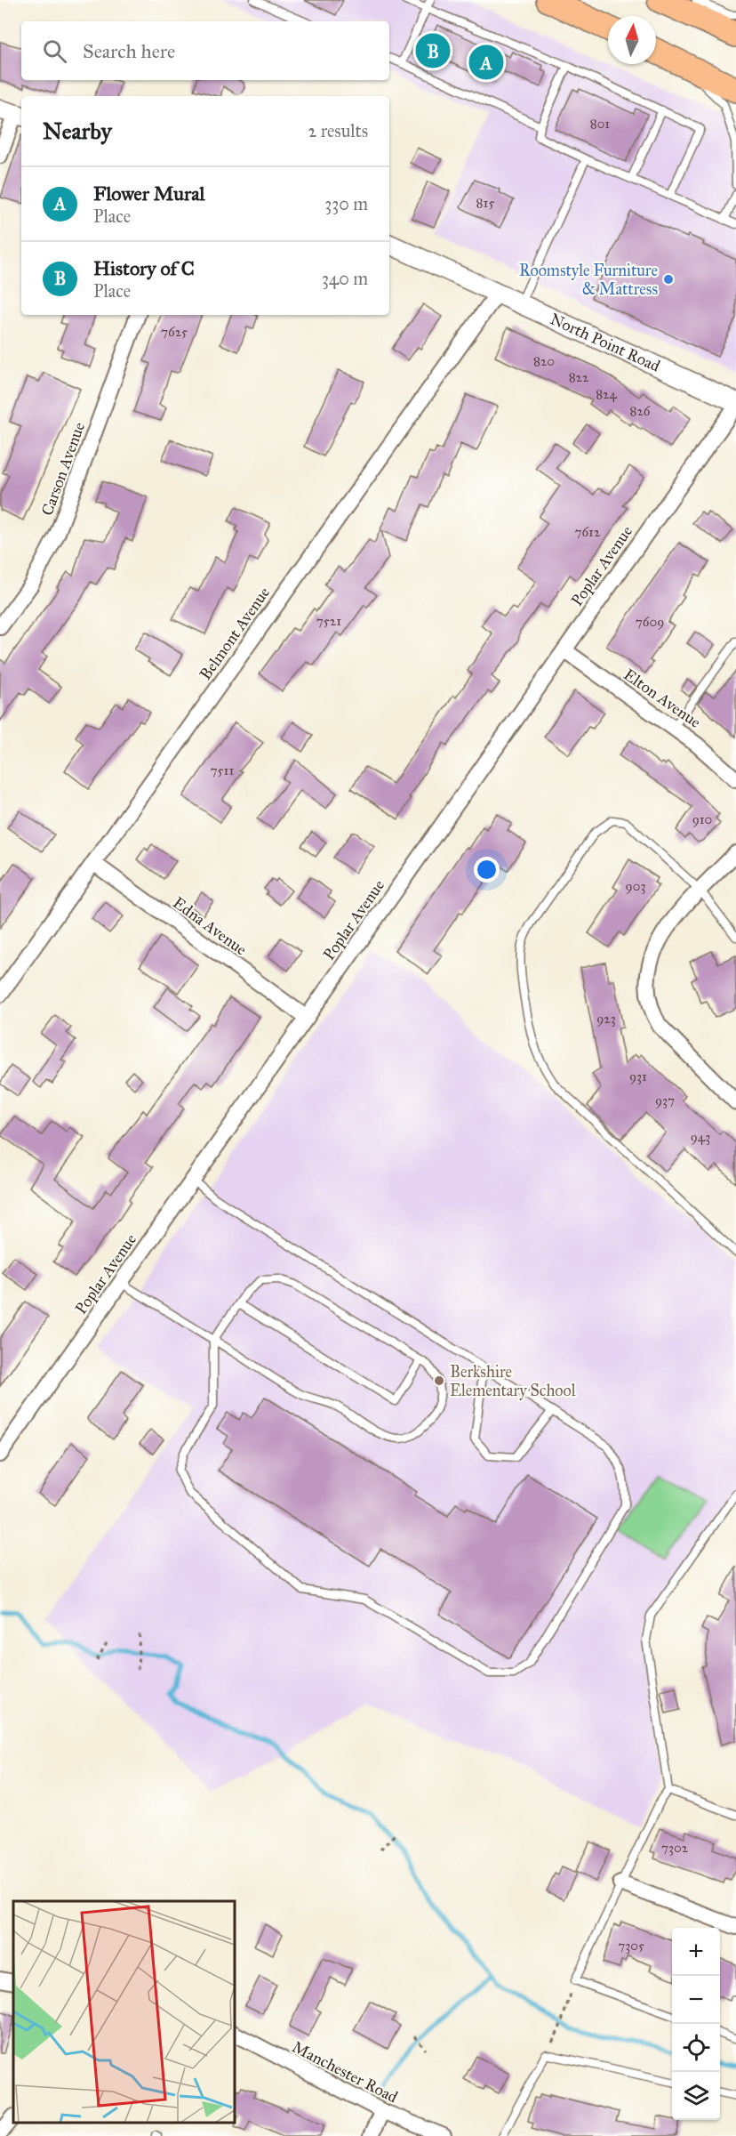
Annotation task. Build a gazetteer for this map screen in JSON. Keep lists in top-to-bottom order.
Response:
{
  "streets": {
    "street": [
      "North Point Road",
      "Carson Avenue",
      "Poplar Avenue",
      "Belmont Avenue",
      "Elton Avenue",
      "Edna Avenue",
      "Manchester Road"
    ]
  },
  "crossings": [
    ["North Point Road", "Poplar Avenue"],
    ["North Point Road", "Belmont Avenue"],
    ["Poplar Avenue", "Elton Avenue"],
    ["Poplar Avenue", "Edna Avenue"],
    ["Belmont Avenue", "Edna Avenue"]
  ],
  "places": ["Roomstyle Furniture & Mattress", "Berkshire Elementary School"],
  "house_numbers": [
    "801",
    "815",
    "7625",
    "820",
    "822",
    "824",
    "826",
    "7612",
    "7521",
    "7609",
    "7511",
    "910",
    "903",
    "923",
    "931",
    "937",
    "943",
    "7302",
    "7305"
  ],
  "north": "top",
  "page": {
    "search": "Search here",
    "pins": ["B", "A"],
    "heading": ["Nearby", "2 results"],
    "list": [
      {
        "mark": "A",
        "name": "Flower Mural",
        "note": "Place",
        "value": "330 m"
      },
      {
        "mark": "B",
        "name": "History of C",
        "note": "Place",
        "value": "340 m"
      }
    ],
    "map_buttons": ["+", "−"]
  }
}
